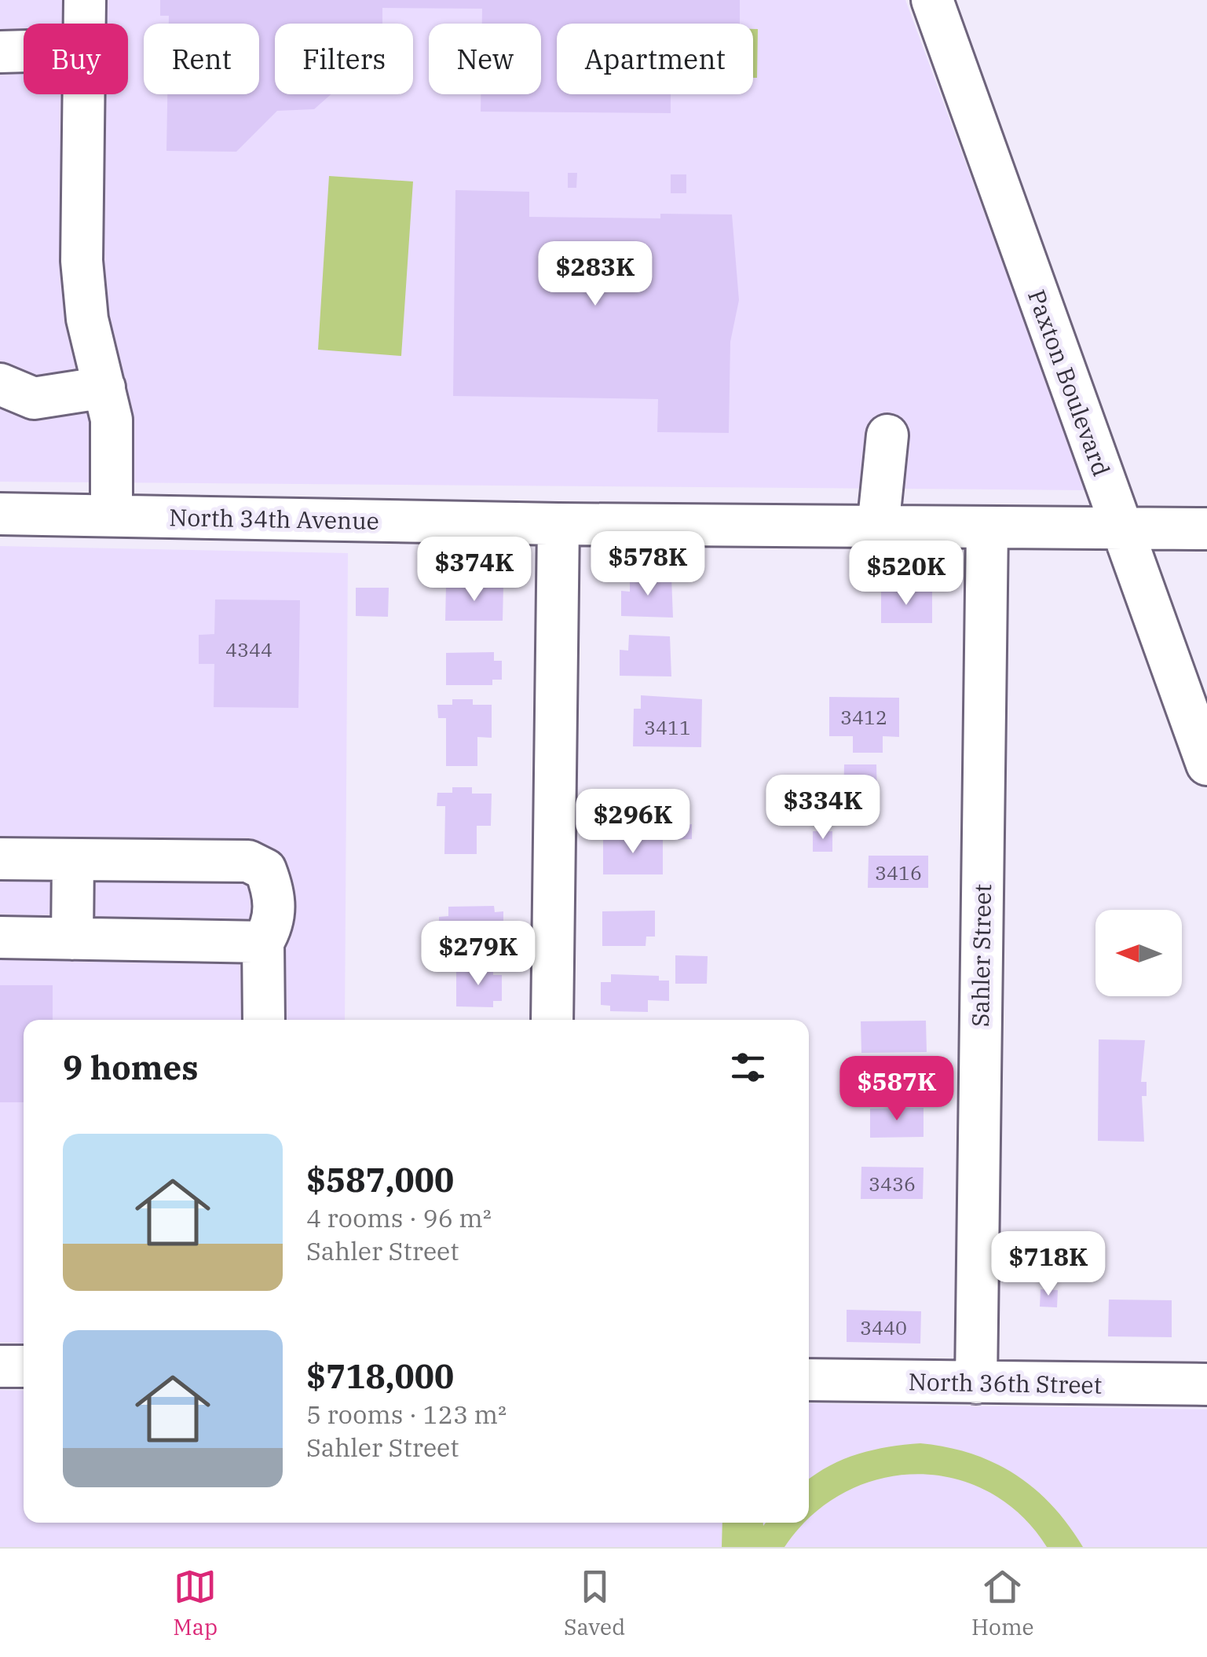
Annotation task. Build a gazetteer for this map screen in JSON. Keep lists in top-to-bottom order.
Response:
{
  "streets": {
    "street": [
      "Paxton Boulevard",
      "North 34th Avenue",
      "Sahler Street",
      "North 36th Street"
    ]
  },
  "crossings": [
    ["Paxton Boulevard", "North 34th Avenue"],
    ["North 34th Avenue", "Sahler Street"],
    ["Sahler Street", "North 36th Street"]
  ],
  "house_numbers": [
    "4344",
    "3412",
    "3411",
    "3416",
    "3436",
    "3440"
  ],
  "north": "left",
  "page": {
    "chip": [
      "Buy",
      "Rent",
      "Filters",
      "New",
      "Apartment"
    ],
    "price": [
      "$283K",
      "$578K",
      "$374K",
      "$520K",
      "$334K",
      "$296K",
      "$279K",
      "$587K",
      "$718K"
    ],
    "heading": "9 homes",
    "list": [
      {
        "name": "$587,000",
        "note": "4 rooms · 96 m² · Sahler Street"
      },
      {
        "name": "$718,000",
        "note": "5 rooms · 123 m² · Sahler Street"
      }
    ],
    "tabs": ["Map", "Saved", "Home"]
  }
}
